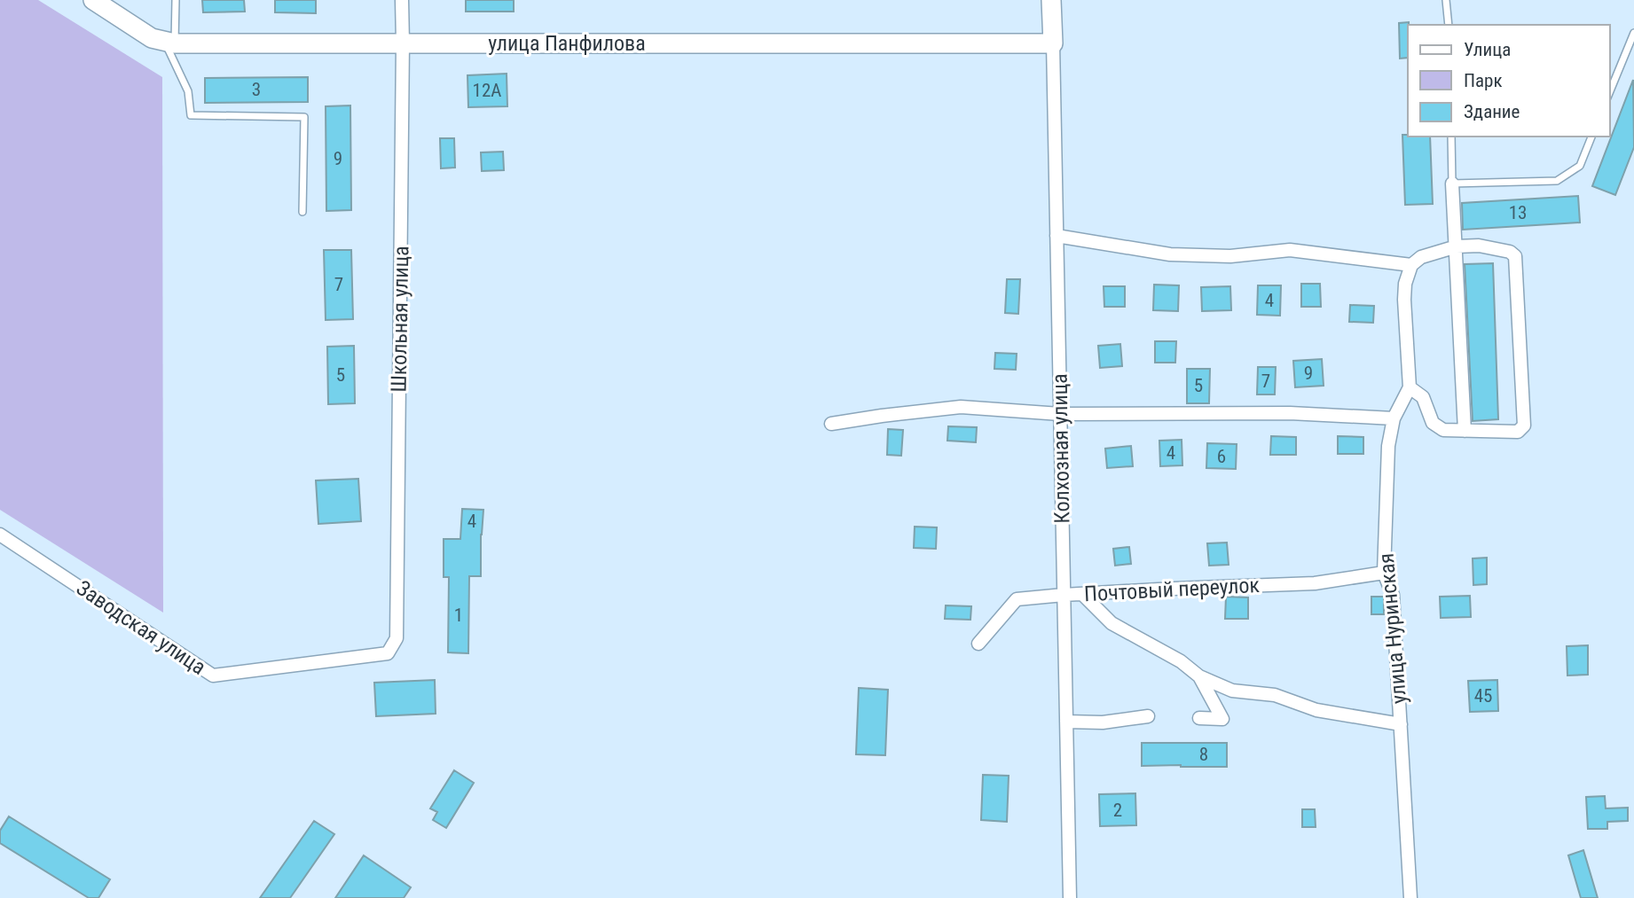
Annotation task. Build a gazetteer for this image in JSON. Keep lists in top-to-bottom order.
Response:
{
  "streets": {
    "street": [
      "улица Панфилова",
      "Школьная улица",
      "Колхозная улица",
      "Почтовый переулок",
      "Заводская улица",
      "улица Нуринская"
    ]
  },
  "crossings": [
    ["улица Панфилова", "Школьная улица"],
    ["улица Панфилова", "Колхозная улица"],
    ["Школьная улица", "Заводская улица"],
    ["Колхозная улица", "Почтовый переулок"],
    ["Почтовый переулок", "улица Нуринская"]
  ],
  "house_numbers": [
    "3",
    "12А",
    "9",
    "13",
    "7",
    "4",
    "9",
    "5",
    "7",
    "5",
    "4",
    "6",
    "4",
    "1",
    "45",
    "8",
    "2"
  ],
  "legend": ["Улица", "Парк", "Здание"]
}
